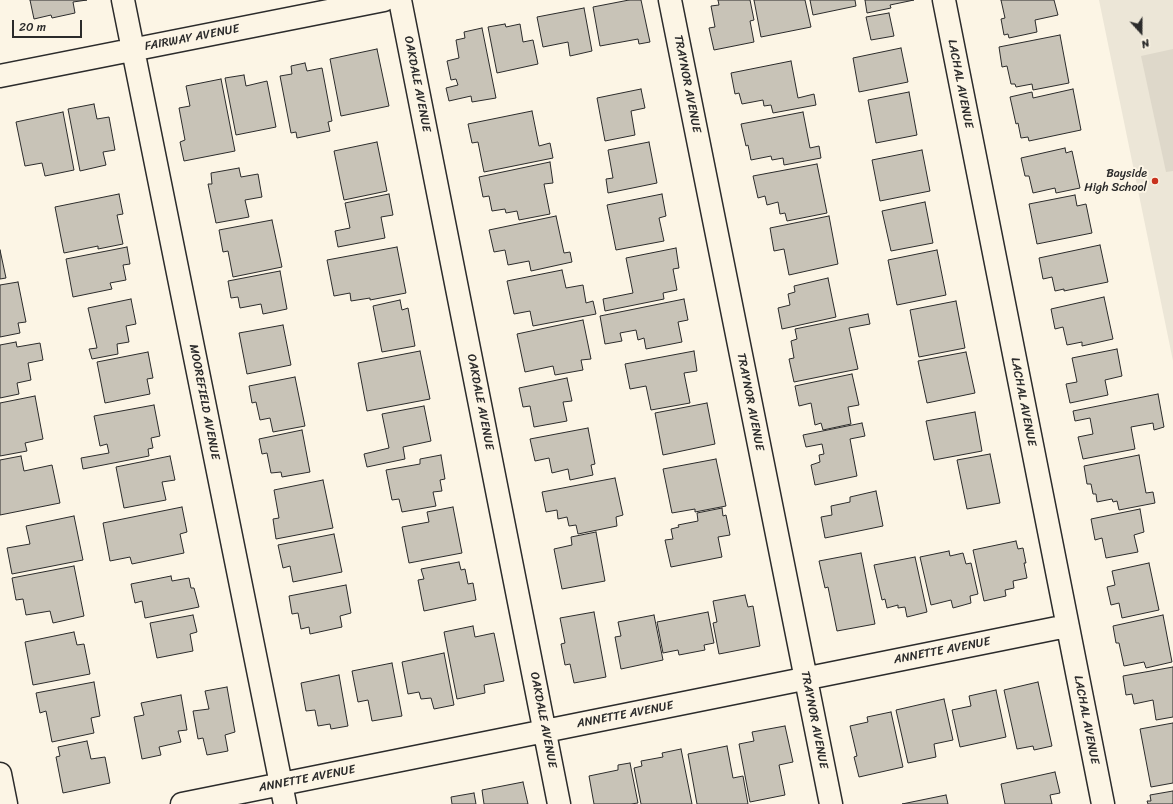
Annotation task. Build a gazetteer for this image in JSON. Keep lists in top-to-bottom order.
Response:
{
  "streets": {
    "street": [
      "FAIRWAY AVENUE",
      "OAKDALE AVENUE",
      "TRAYNOR AVENUE",
      "LACHAL AVENUE",
      "MOOREFIELD AVENUE",
      "ANNETTE AVENUE"
    ]
  },
  "crossings": [
    ["FAIRWAY AVENUE", "MOOREFIELD AVENUE"],
    ["OAKDALE AVENUE", "ANNETTE AVENUE"],
    ["TRAYNOR AVENUE", "ANNETTE AVENUE"],
    ["LACHAL AVENUE", "ANNETTE AVENUE"],
    ["MOOREFIELD AVENUE", "ANNETTE AVENUE"]
  ],
  "places": ["Bayside High School"],
  "scale_bar": "20 m",
  "north": "bottom"
}
